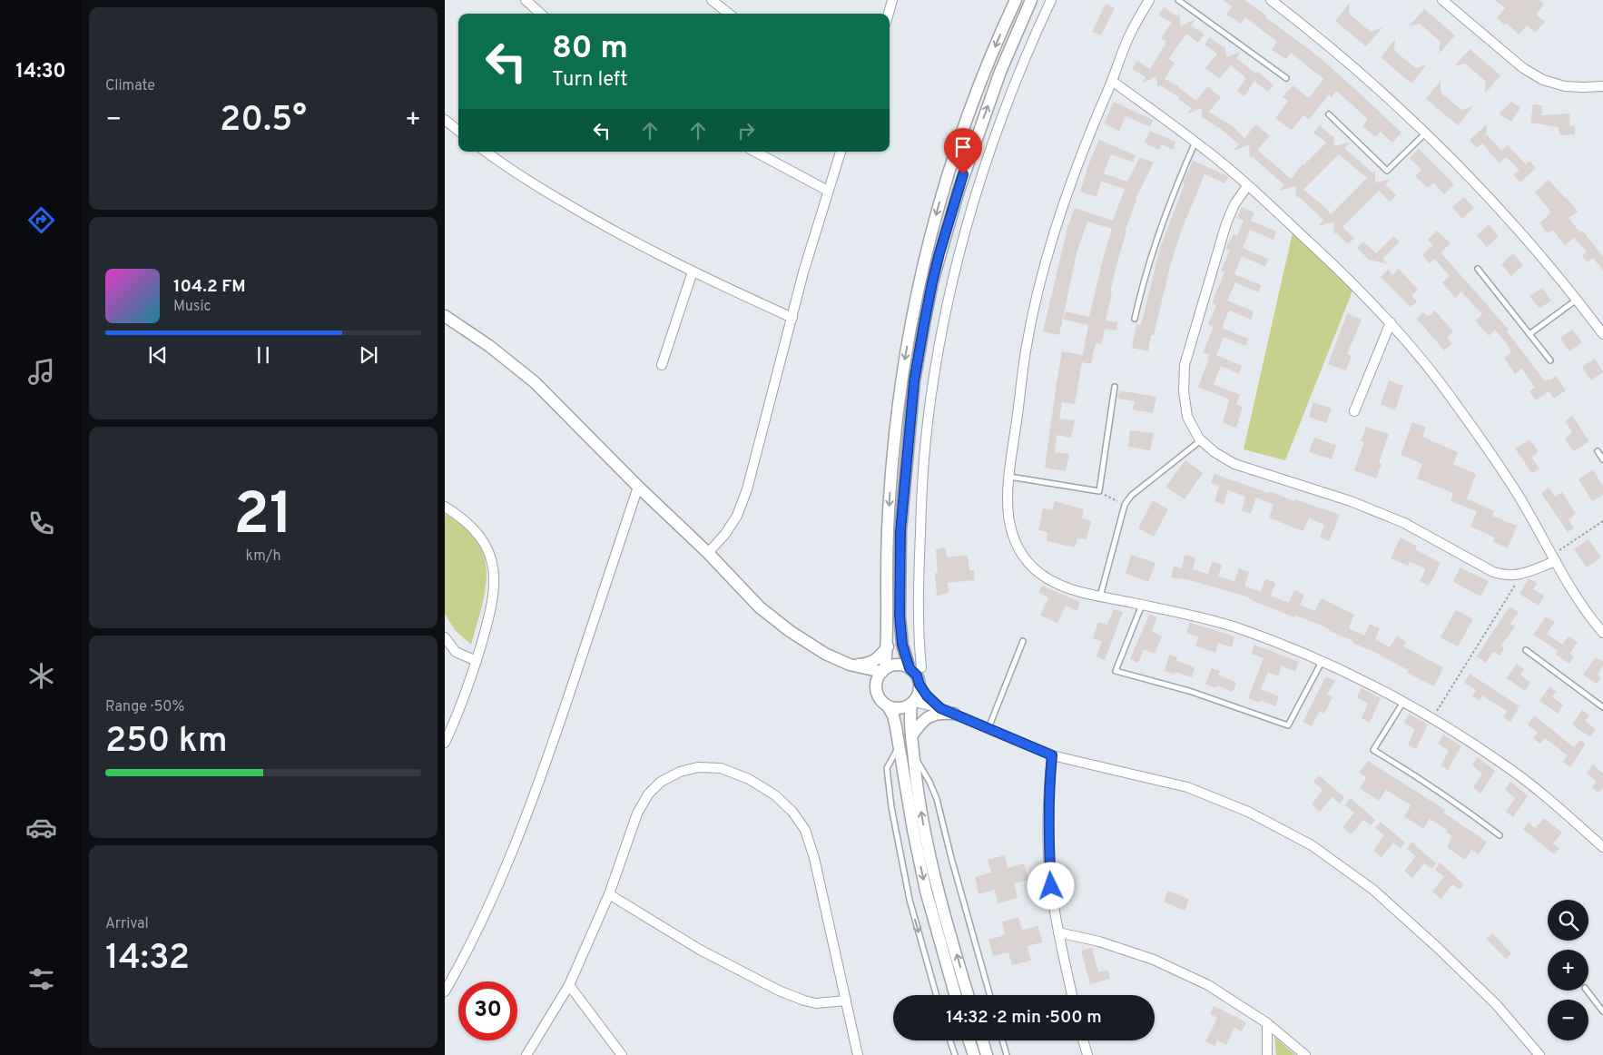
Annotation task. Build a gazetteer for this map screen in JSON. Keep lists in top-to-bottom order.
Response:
{
  "page": {
    "tabs": "14:30",
    "tile": [
      "Climate",
      ["21", "km/h"],
      ["Range · 50%", "250 km"],
      ["Arrival", "14:32"]
    ],
    "turn": ["80 m", "Turn left"],
    "heat": ["−", "20.5°", "+"],
    "song": ["104.2 FM", "Music"],
    "map_buttons": ["+", "−"],
    "limit": "30",
    "trip": "14:32 · 2 min · 500 m"
  }
}
